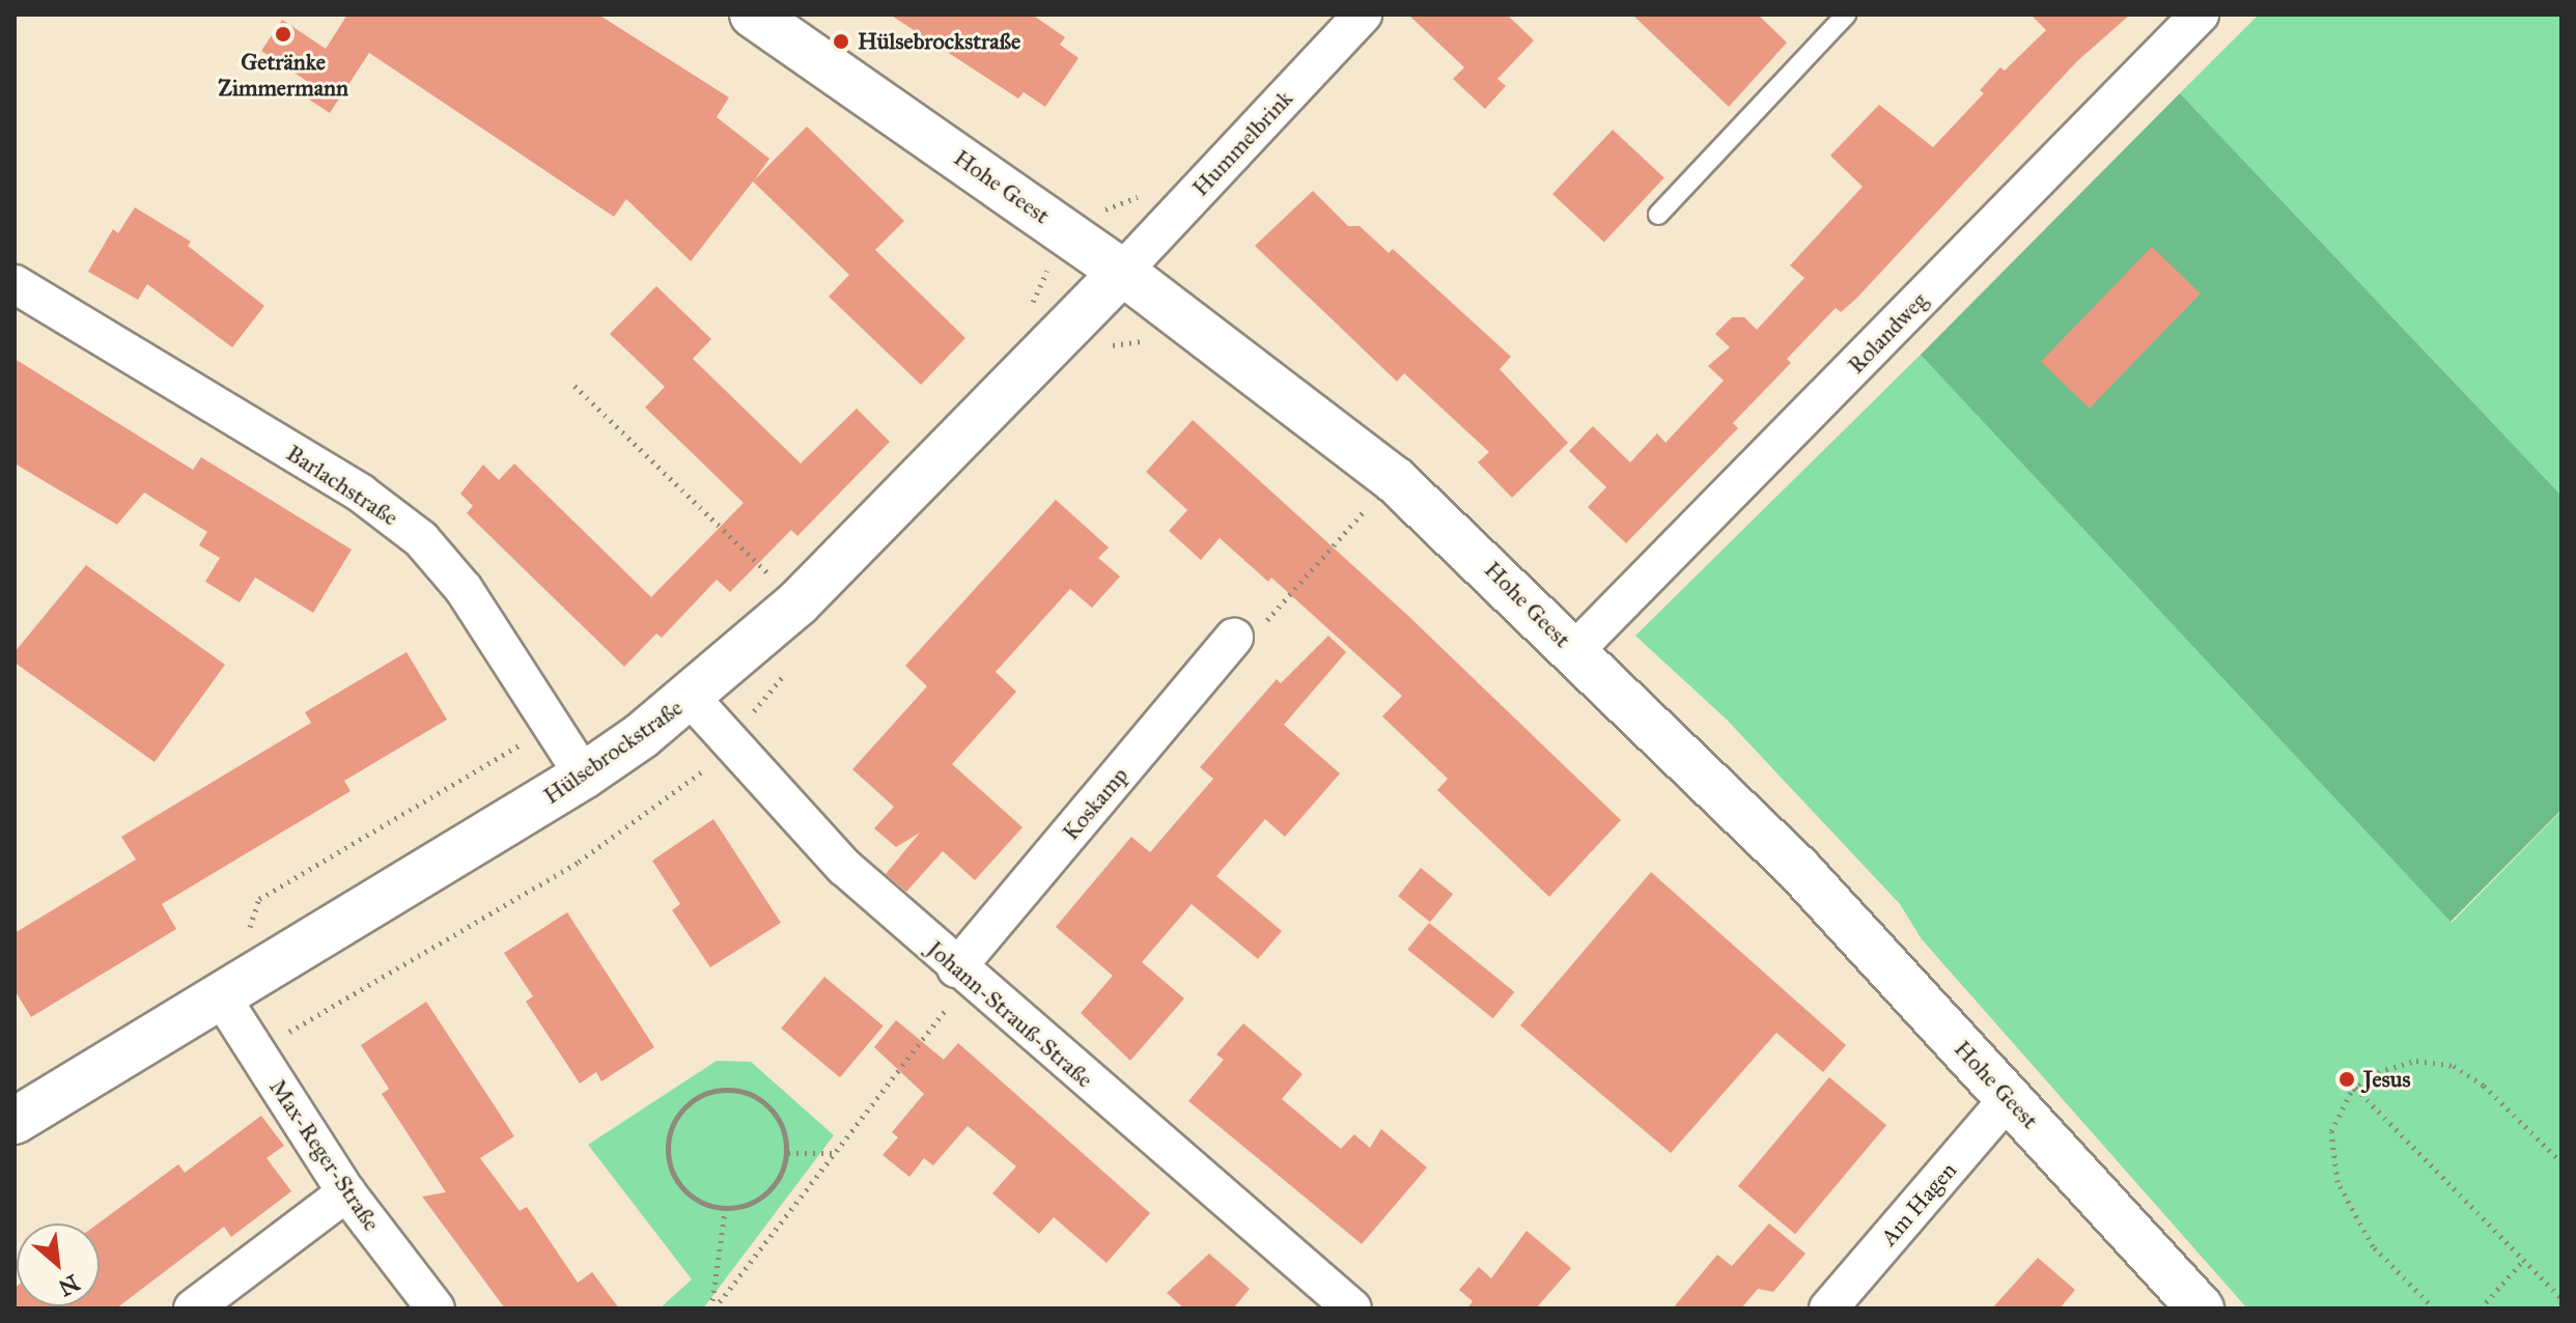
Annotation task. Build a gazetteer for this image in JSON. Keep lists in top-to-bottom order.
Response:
{
  "streets": {
    "street": [
      "Hummelbrink",
      "Hohe Geest",
      "Rolandweg",
      "Barlachstraße",
      "Hülsebrockstraße",
      "Koskamp",
      "Johann-Strauß-Straße",
      "Max-Reger-Straße",
      "Am Hagen"
    ]
  },
  "crossings": [
    ["Hummelbrink", "Hohe Geest"],
    ["Hummelbrink", "Hülsebrockstraße"],
    ["Hohe Geest", "Rolandweg"],
    ["Hohe Geest", "Hülsebrockstraße"],
    ["Hohe Geest", "Am Hagen"],
    ["Barlachstraße", "Hülsebrockstraße"],
    ["Hülsebrockstraße", "Johann-Strauß-Straße"],
    ["Hülsebrockstraße", "Max-Reger-Straße"],
    ["Koskamp", "Johann-Strauß-Straße"]
  ],
  "places": ["Getränke Zimmermann", "Hülsebrockstraße", "Jesus"],
  "north": "bottom right"
}
